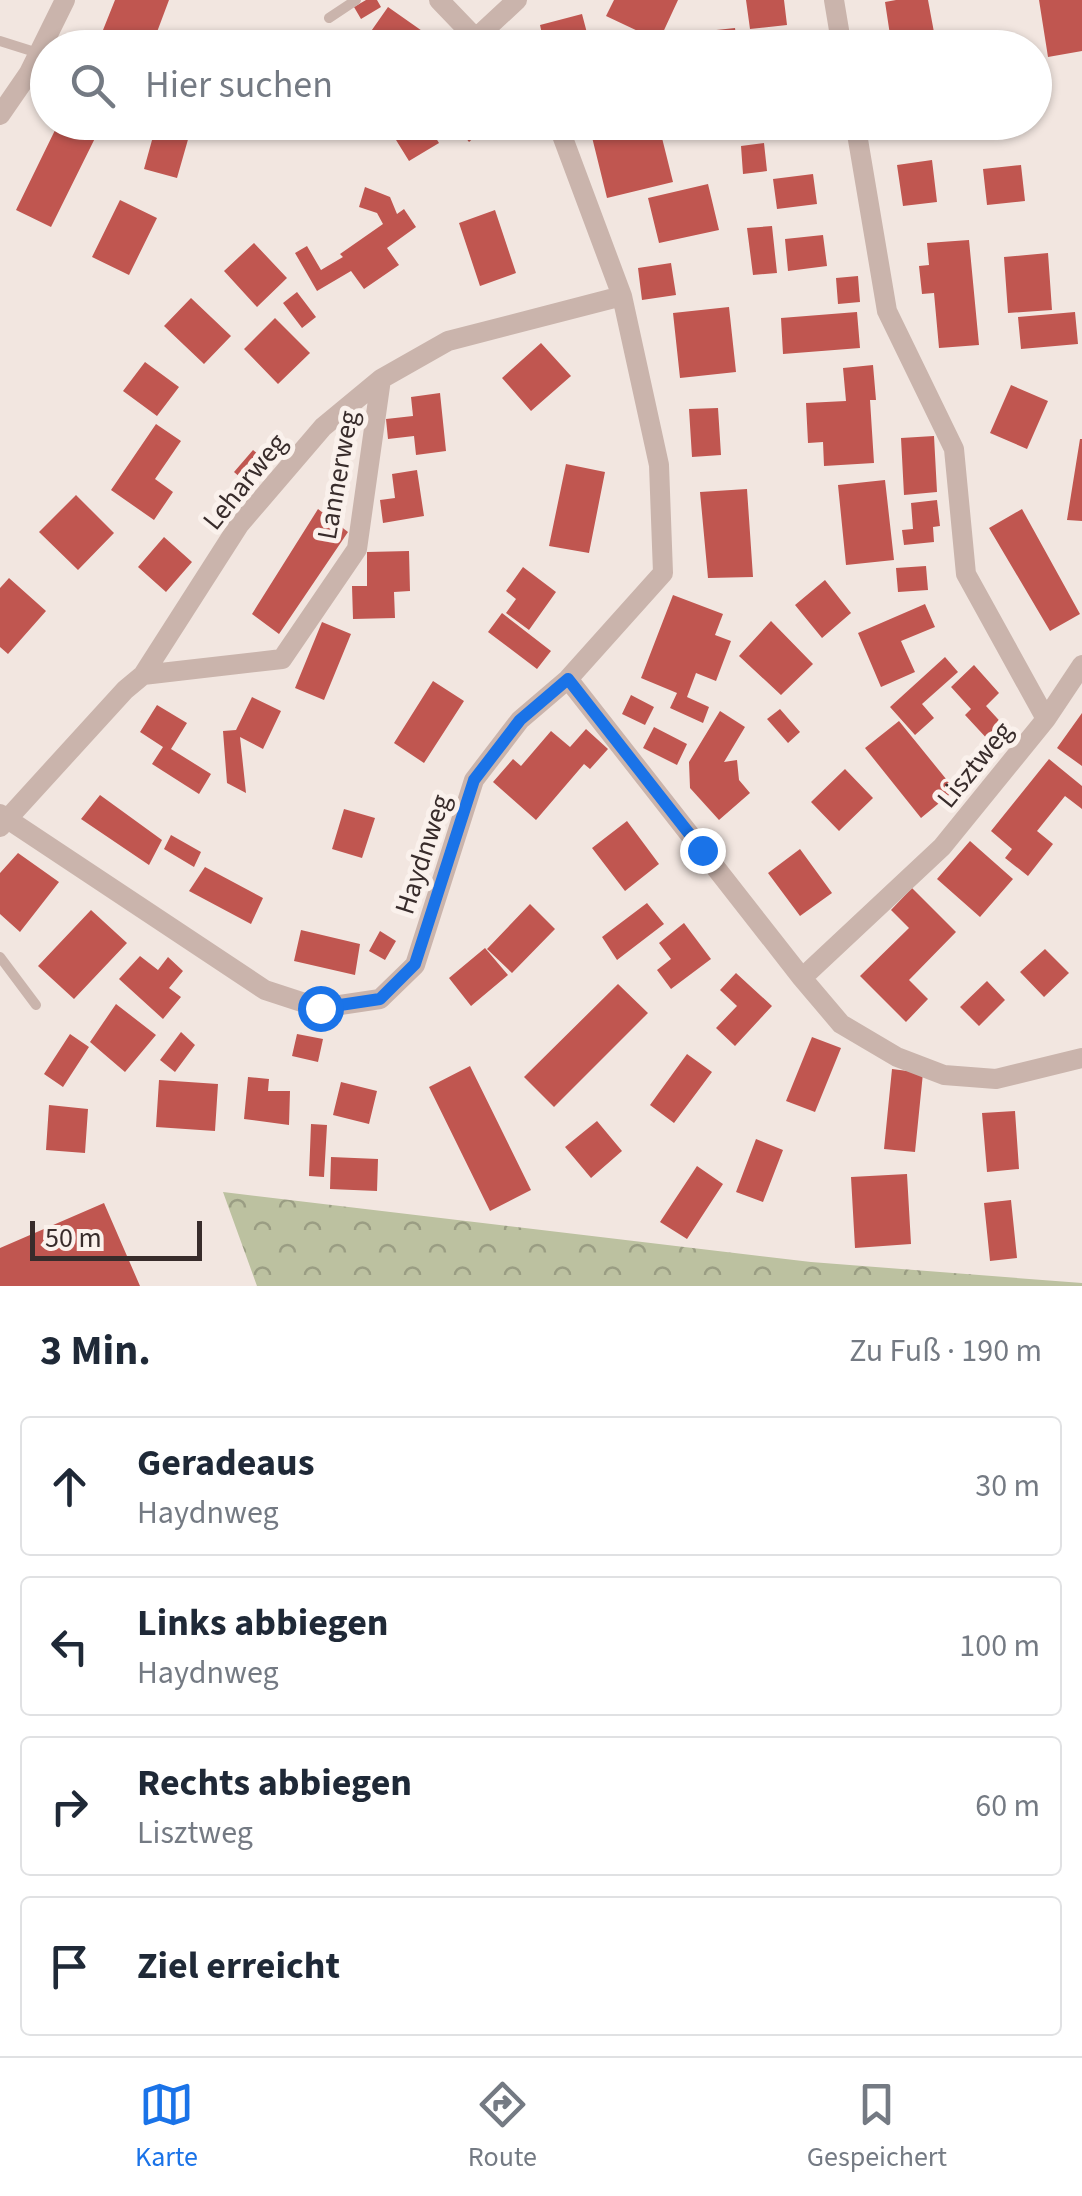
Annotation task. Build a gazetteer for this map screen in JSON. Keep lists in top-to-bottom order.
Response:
{
  "streets": {
    "street": [
      "Lannerweg",
      "Leharweg",
      "Lisztweg",
      "Haydnweg"
    ]
  },
  "crossings": [
    ["Lannerweg", "Leharweg"],
    ["Leharweg", "Haydnweg"]
  ],
  "scale_bar": "50 m",
  "page": {
    "search": "Hier suchen",
    "scale": "50 m",
    "heading": ["3 Min.", "Zu Fuß · 190 m"],
    "list": [
      ["Geradeaus", "Haydnweg", "30 m"],
      ["Links abbiegen", "Haydnweg", "100 m"],
      ["Rechts abbiegen", "Lisztweg", "60 m"],
      "Ziel erreicht"
    ],
    "nav": ["Karte", "Route", "Gespeichert"]
  }
}
